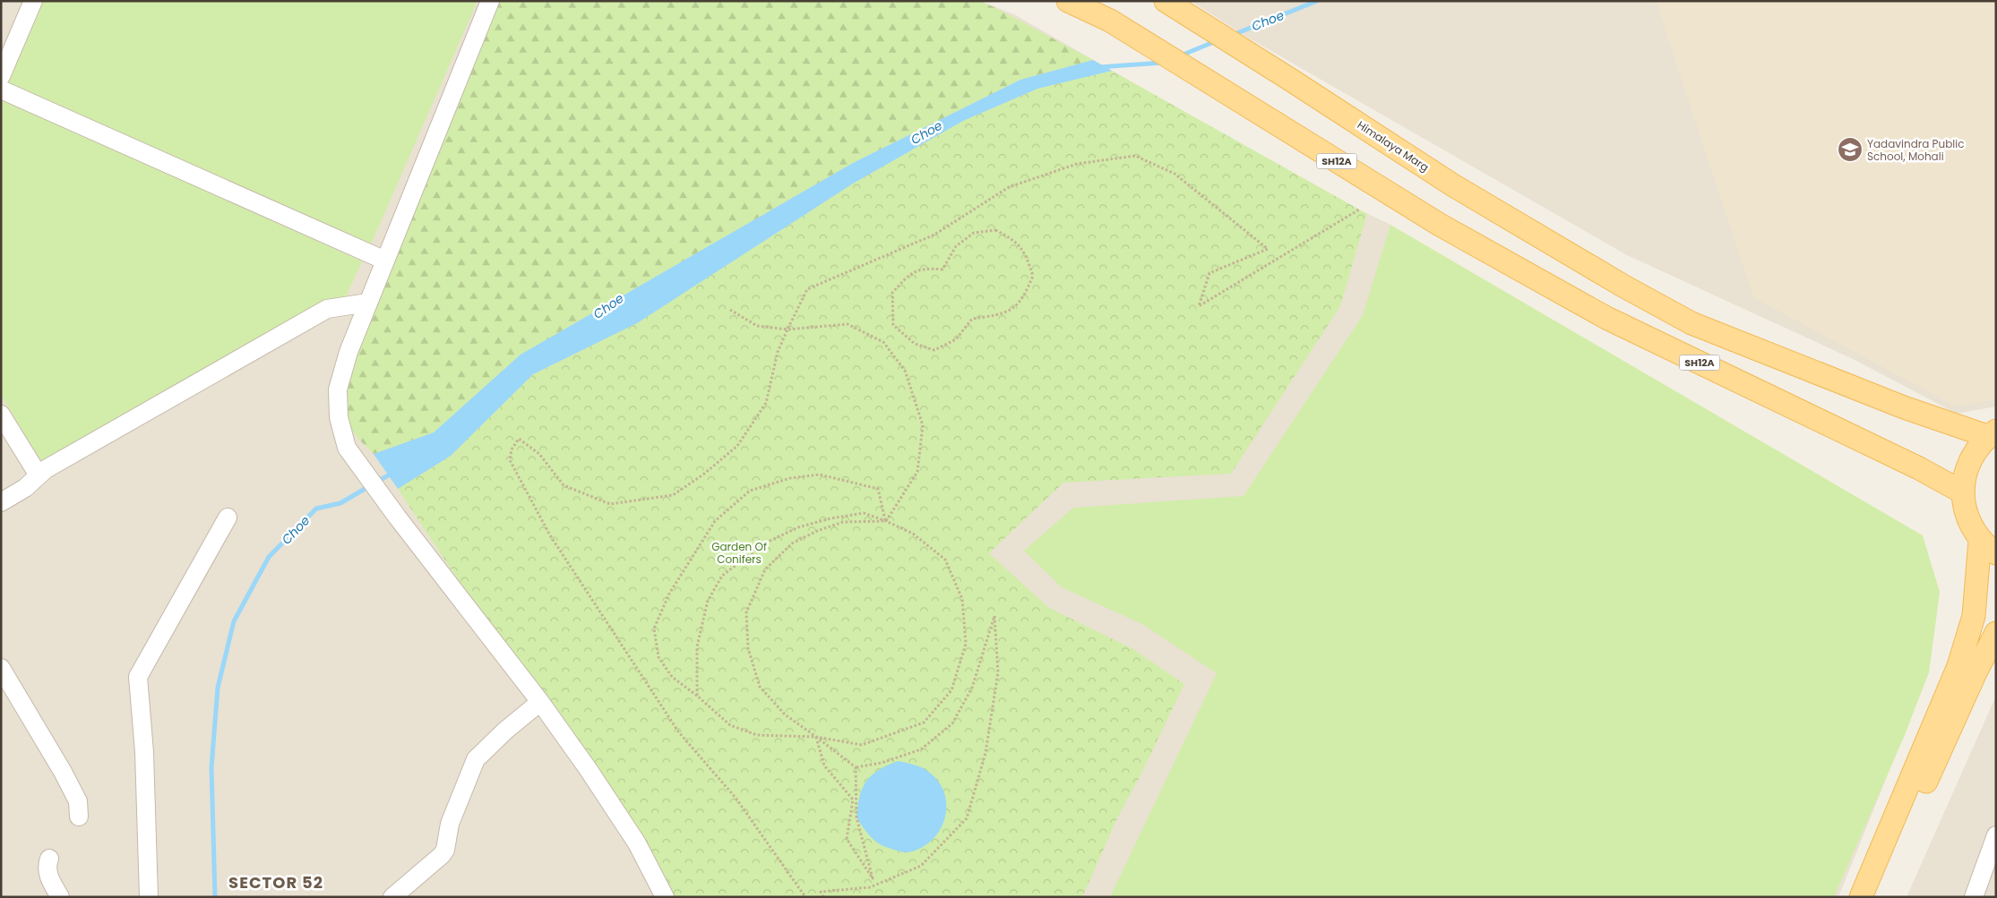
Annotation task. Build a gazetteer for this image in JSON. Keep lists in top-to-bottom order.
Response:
{
  "streets": {
    "main road": ["Himalaya Marg", "SH12A"]
  },
  "districts": ["SECTOR 52"],
  "water": ["Choe"],
  "parks": ["Garden Of Conifers"],
  "places": {
    "school or university": ["Yadavindra Public School, Mohali"]
  }
}
